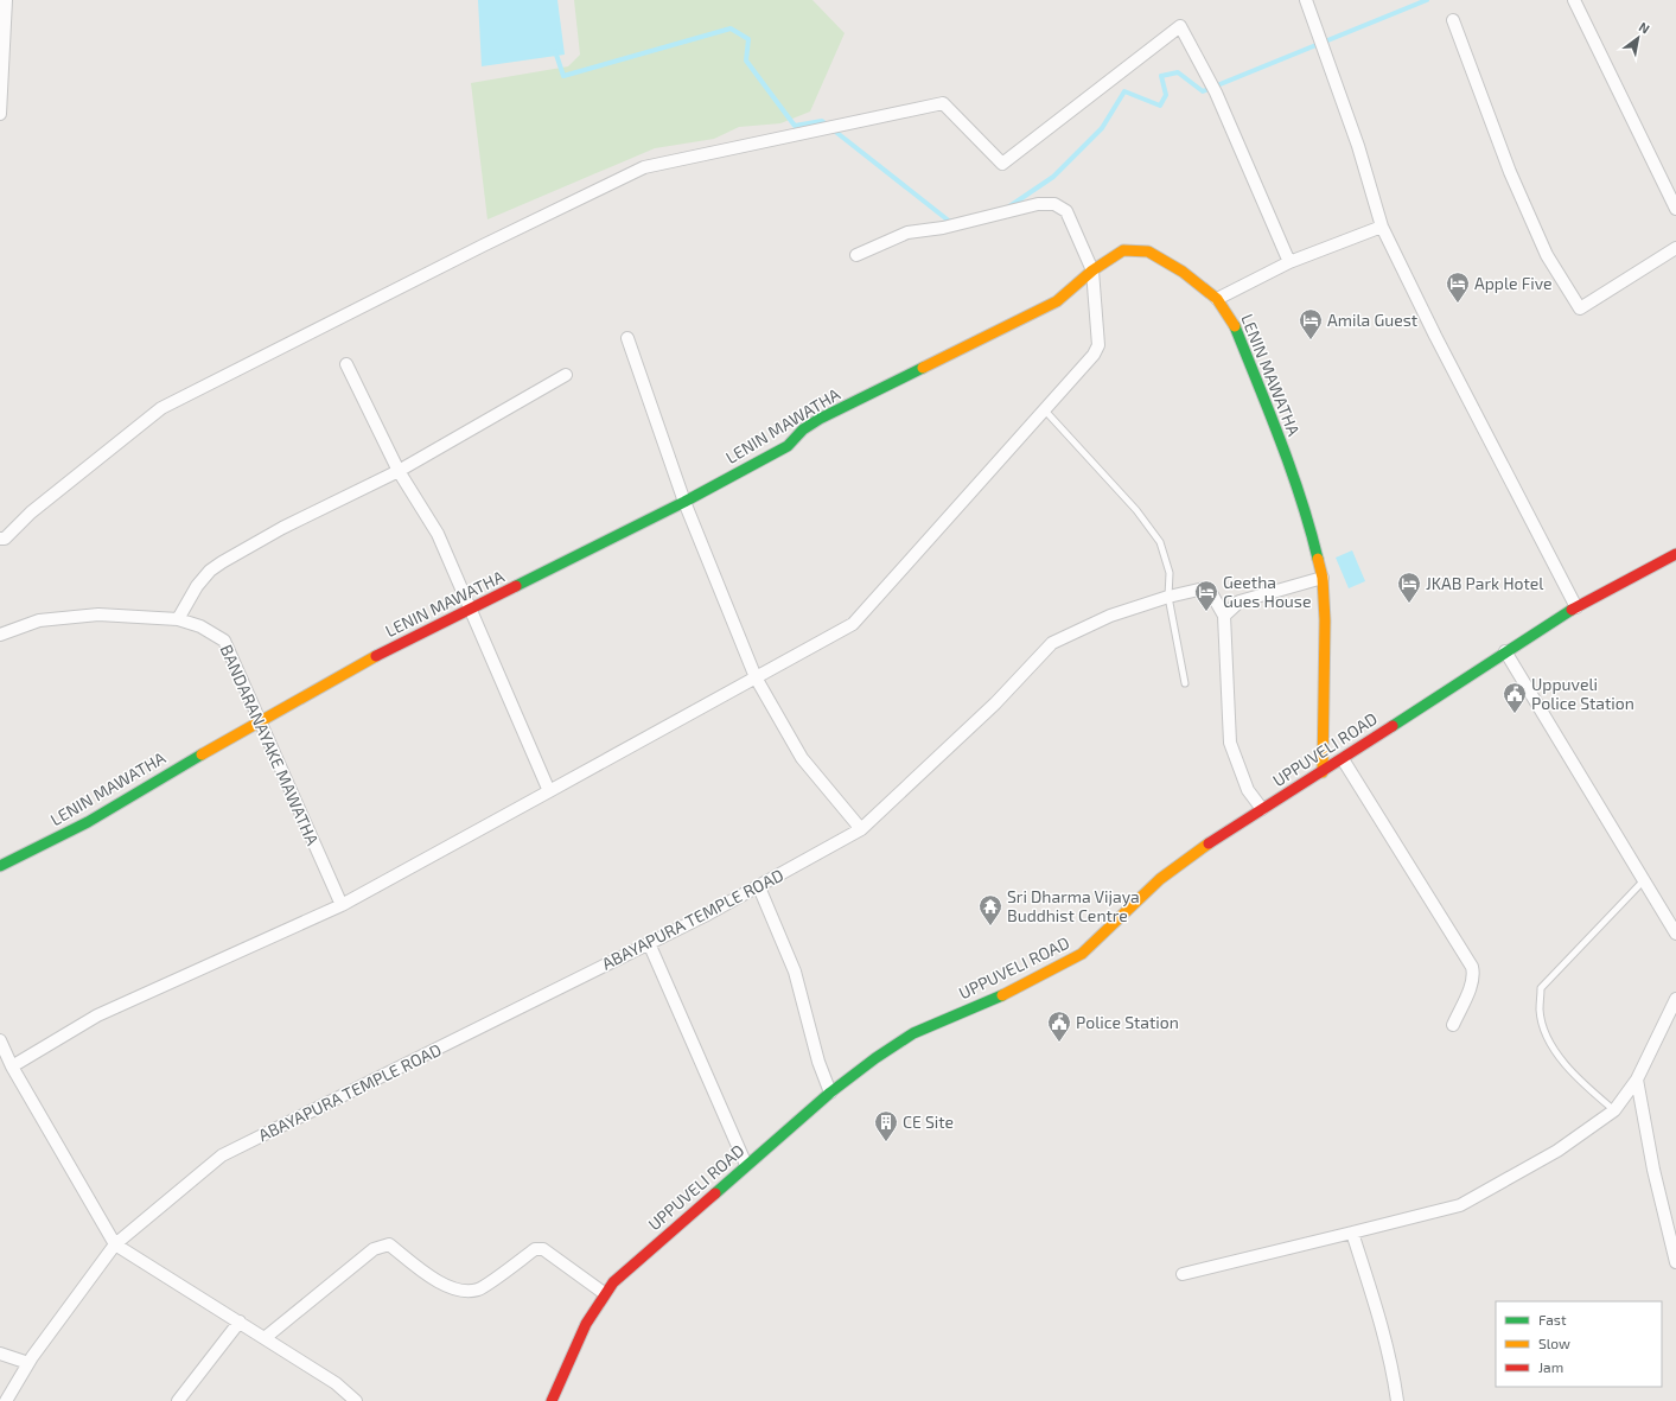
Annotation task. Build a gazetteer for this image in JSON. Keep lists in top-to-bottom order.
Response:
{
  "streets": {
    "street": [
      "LENIN MAWATHA",
      "BANDARANAYAKE MAWATHA",
      "UPPUVELI ROAD",
      "ABAYAPURA TEMPLE ROAD"
    ]
  },
  "crossings": [
    ["LENIN MAWATHA", "BANDARANAYAKE MAWATHA"],
    ["LENIN MAWATHA", "UPPUVELI ROAD"],
    ["UPPUVELI ROAD", "ABAYAPURA TEMPLE ROAD"]
  ],
  "places": {
    "hotel": [
      "Apple Five",
      "Amila Guest",
      "JKAB Park Hotel",
      "Geetha Gues House"
    ],
    "public building": ["Uppuveli Police Station", "Police Station"],
    "temple": ["Sri Dharma Vijaya Buddhist Centre"],
    "building": ["CE Site"]
  },
  "legend": ["Fast", "Slow", "Jam"],
  "north": "top right"
}
